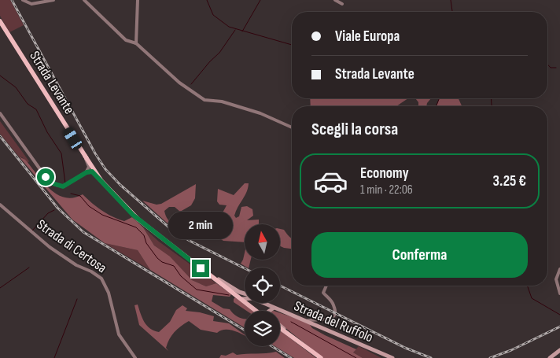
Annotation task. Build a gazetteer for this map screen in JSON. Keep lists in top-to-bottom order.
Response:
{
  "streets": {
    "main road": ["Strada Levante"],
    "street": ["Strada di Certosa", "Strada del Ruffolo"]
  },
  "crossings": [
    ["Strada Levante", "Strada del Ruffolo"]
  ],
  "north": "top",
  "page": {
    "banner": ["Viale Europa", "Strada Levante"],
    "heading": "Scegli la corsa",
    "list": [
      {
        "name": "Economy",
        "note": "1 min · 22:06",
        "value": "3.25 €"
      }
    ],
    "bubble": "2 min",
    "buttons": "Conferma"
  }
}
